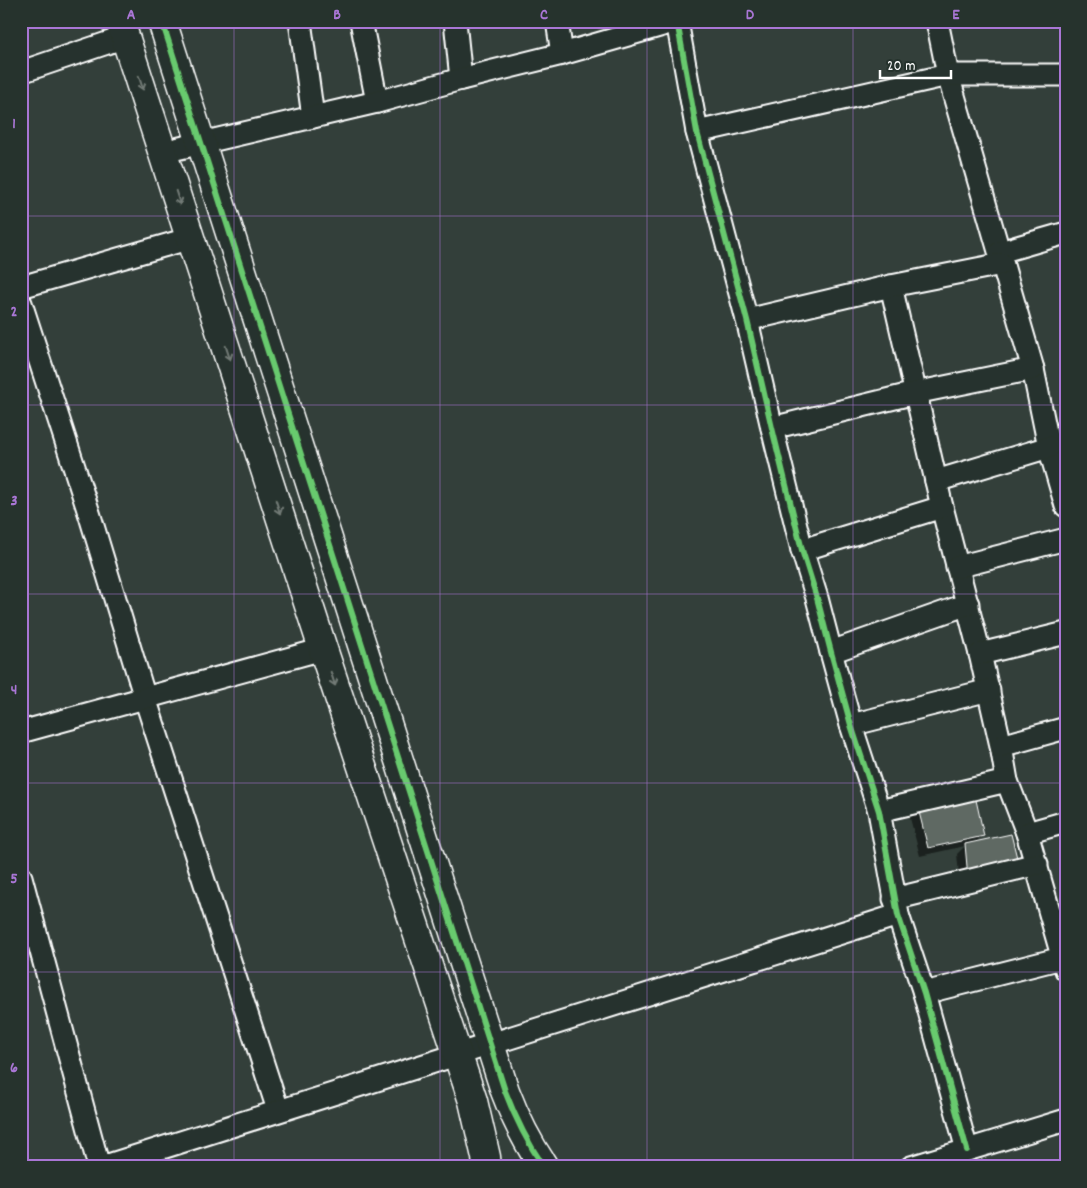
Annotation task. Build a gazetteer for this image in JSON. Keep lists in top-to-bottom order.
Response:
{
  "scale_bar": "20 m",
  "grid": {
    "columns": [
      "A",
      "B",
      "C",
      "D",
      "E"
    ],
    "rows": [
      "1",
      "2",
      "3",
      "4",
      "5",
      "6"
    ]
  }
}
